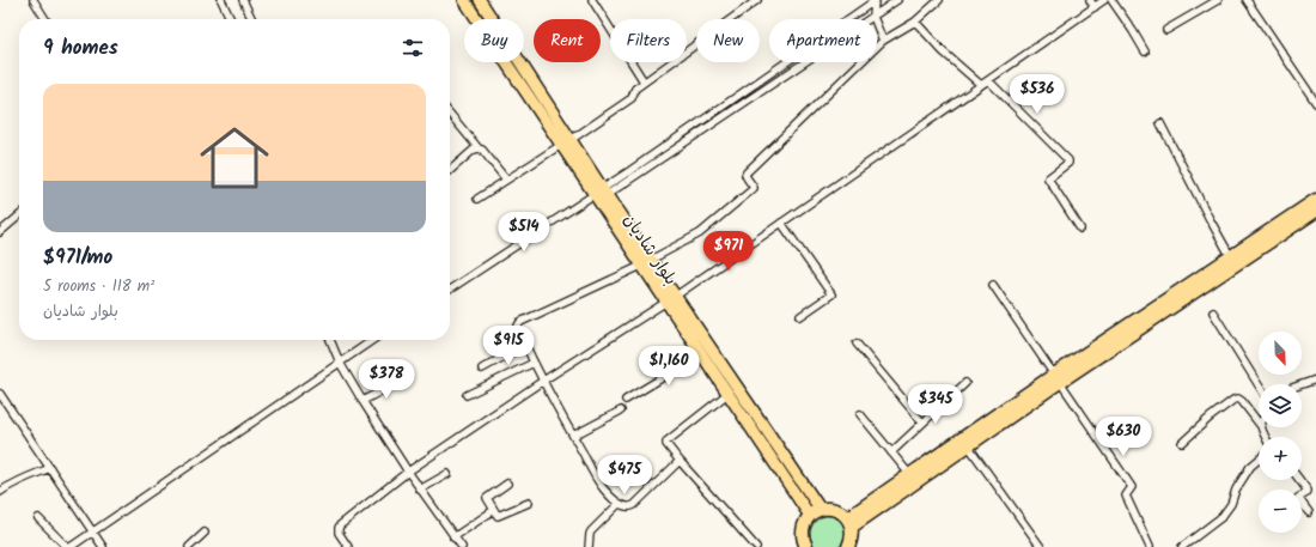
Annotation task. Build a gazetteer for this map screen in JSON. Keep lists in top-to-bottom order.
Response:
{
  "streets": {
    "main road": ["بلوار شادیان"]
  },
  "north": "bottom right",
  "page": {
    "chip": [
      "Buy",
      "Rent",
      "Filters",
      "New",
      "Apartment"
    ],
    "heading": "9 homes",
    "price": [
      "$536",
      "$514",
      "$971",
      "$915",
      "$1,160",
      "$378",
      "$345",
      "$630",
      "$475"
    ],
    "list": [
      {
        "name": "$971/mo",
        "note": "5 rooms · 118 m² · بلوار شادیان"
      }
    ],
    "map_buttons": ["+", "−"]
  }
}
